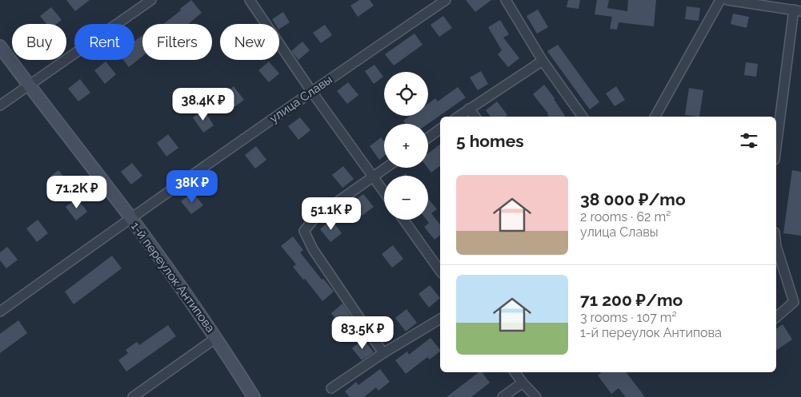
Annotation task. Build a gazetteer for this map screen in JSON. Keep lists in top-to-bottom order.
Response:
{
  "streets": {
    "main road": ["1-й переулок Антипова"],
    "street": ["улица Славы"]
  },
  "crossings": [
    ["улица Славы", "1-й переулок Антипова"]
  ],
  "page": {
    "chip": [
      "Buy",
      "Rent",
      "Filters",
      "New"
    ],
    "map_buttons": ["+", "−"],
    "price": [
      "38.4K ₽",
      "38K ₽",
      "71.2K ₽",
      "51.1K ₽",
      "83.5K ₽"
    ],
    "heading": "5 homes",
    "list": [
      {
        "name": "38 000 ₽/mo",
        "note": "2 rooms · 62 m² · улица Славы"
      },
      {
        "name": "71 200 ₽/mo",
        "note": "3 rooms · 107 m² · 1-й переулок Антипова"
      }
    ]
  }
}
